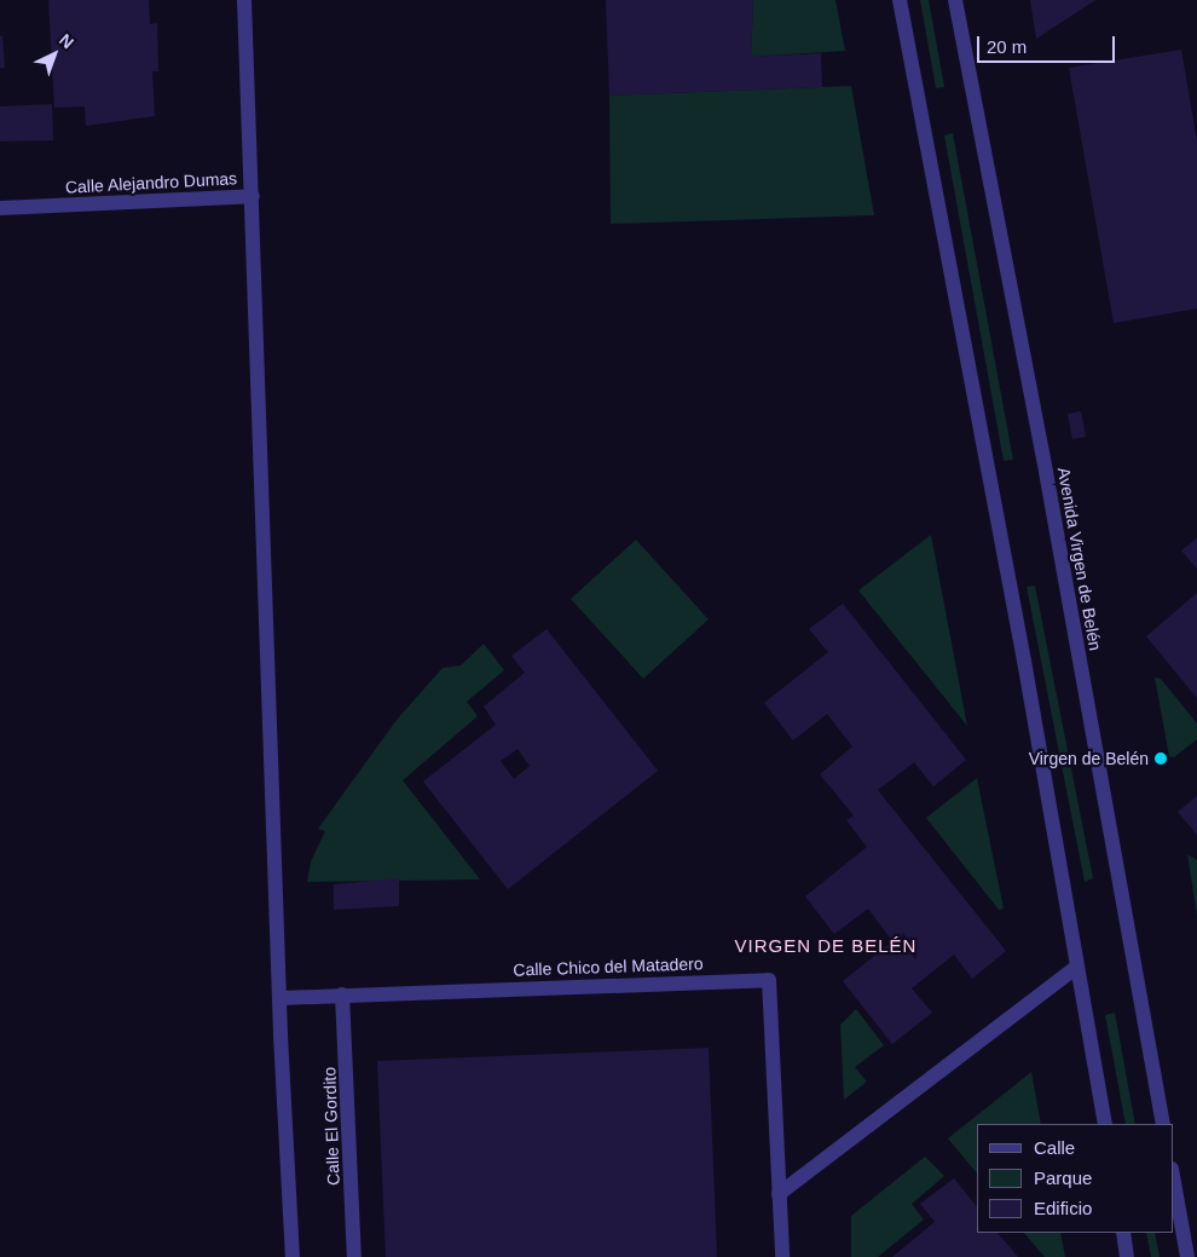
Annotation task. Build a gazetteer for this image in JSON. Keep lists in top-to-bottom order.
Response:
{
  "streets": {
    "street": [
      "Calle Alejandro Dumas",
      "Avenida Virgen de Belén",
      "Calle Chico del Matadero",
      "Calle El Gordito"
    ]
  },
  "crossings": [
    ["Calle Chico del Matadero", "Calle El Gordito"]
  ],
  "districts": ["VIRGEN DE BELÉN"],
  "places": ["Virgen de Belén"],
  "legend": ["Calle", "Parque", "Edificio"],
  "scale_bar": "20 m",
  "north": "top right"
}
